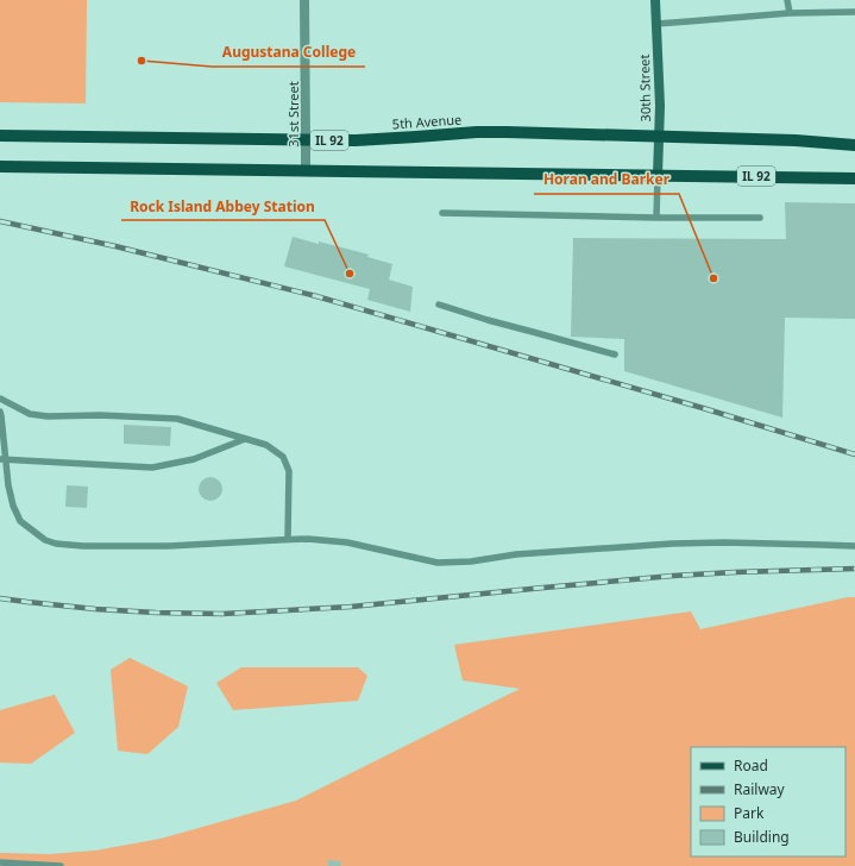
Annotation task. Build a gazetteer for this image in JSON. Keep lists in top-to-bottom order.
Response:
{
  "streets": {
    "main road": ["5th Avenue", "IL 92"],
    "street": ["30th Street", "31st Street"]
  },
  "crossings": [
    ["30th Street", "5th Avenue"],
    ["30th Street", "IL 92"],
    ["31st Street", "5th Avenue"],
    ["31st Street", "IL 92"]
  ],
  "places": ["Augustana College", "Rock Island Abbey Station", "Horan and Barker"],
  "legend": [
    "Road",
    "Railway",
    "Park",
    "Building"
  ]
}
